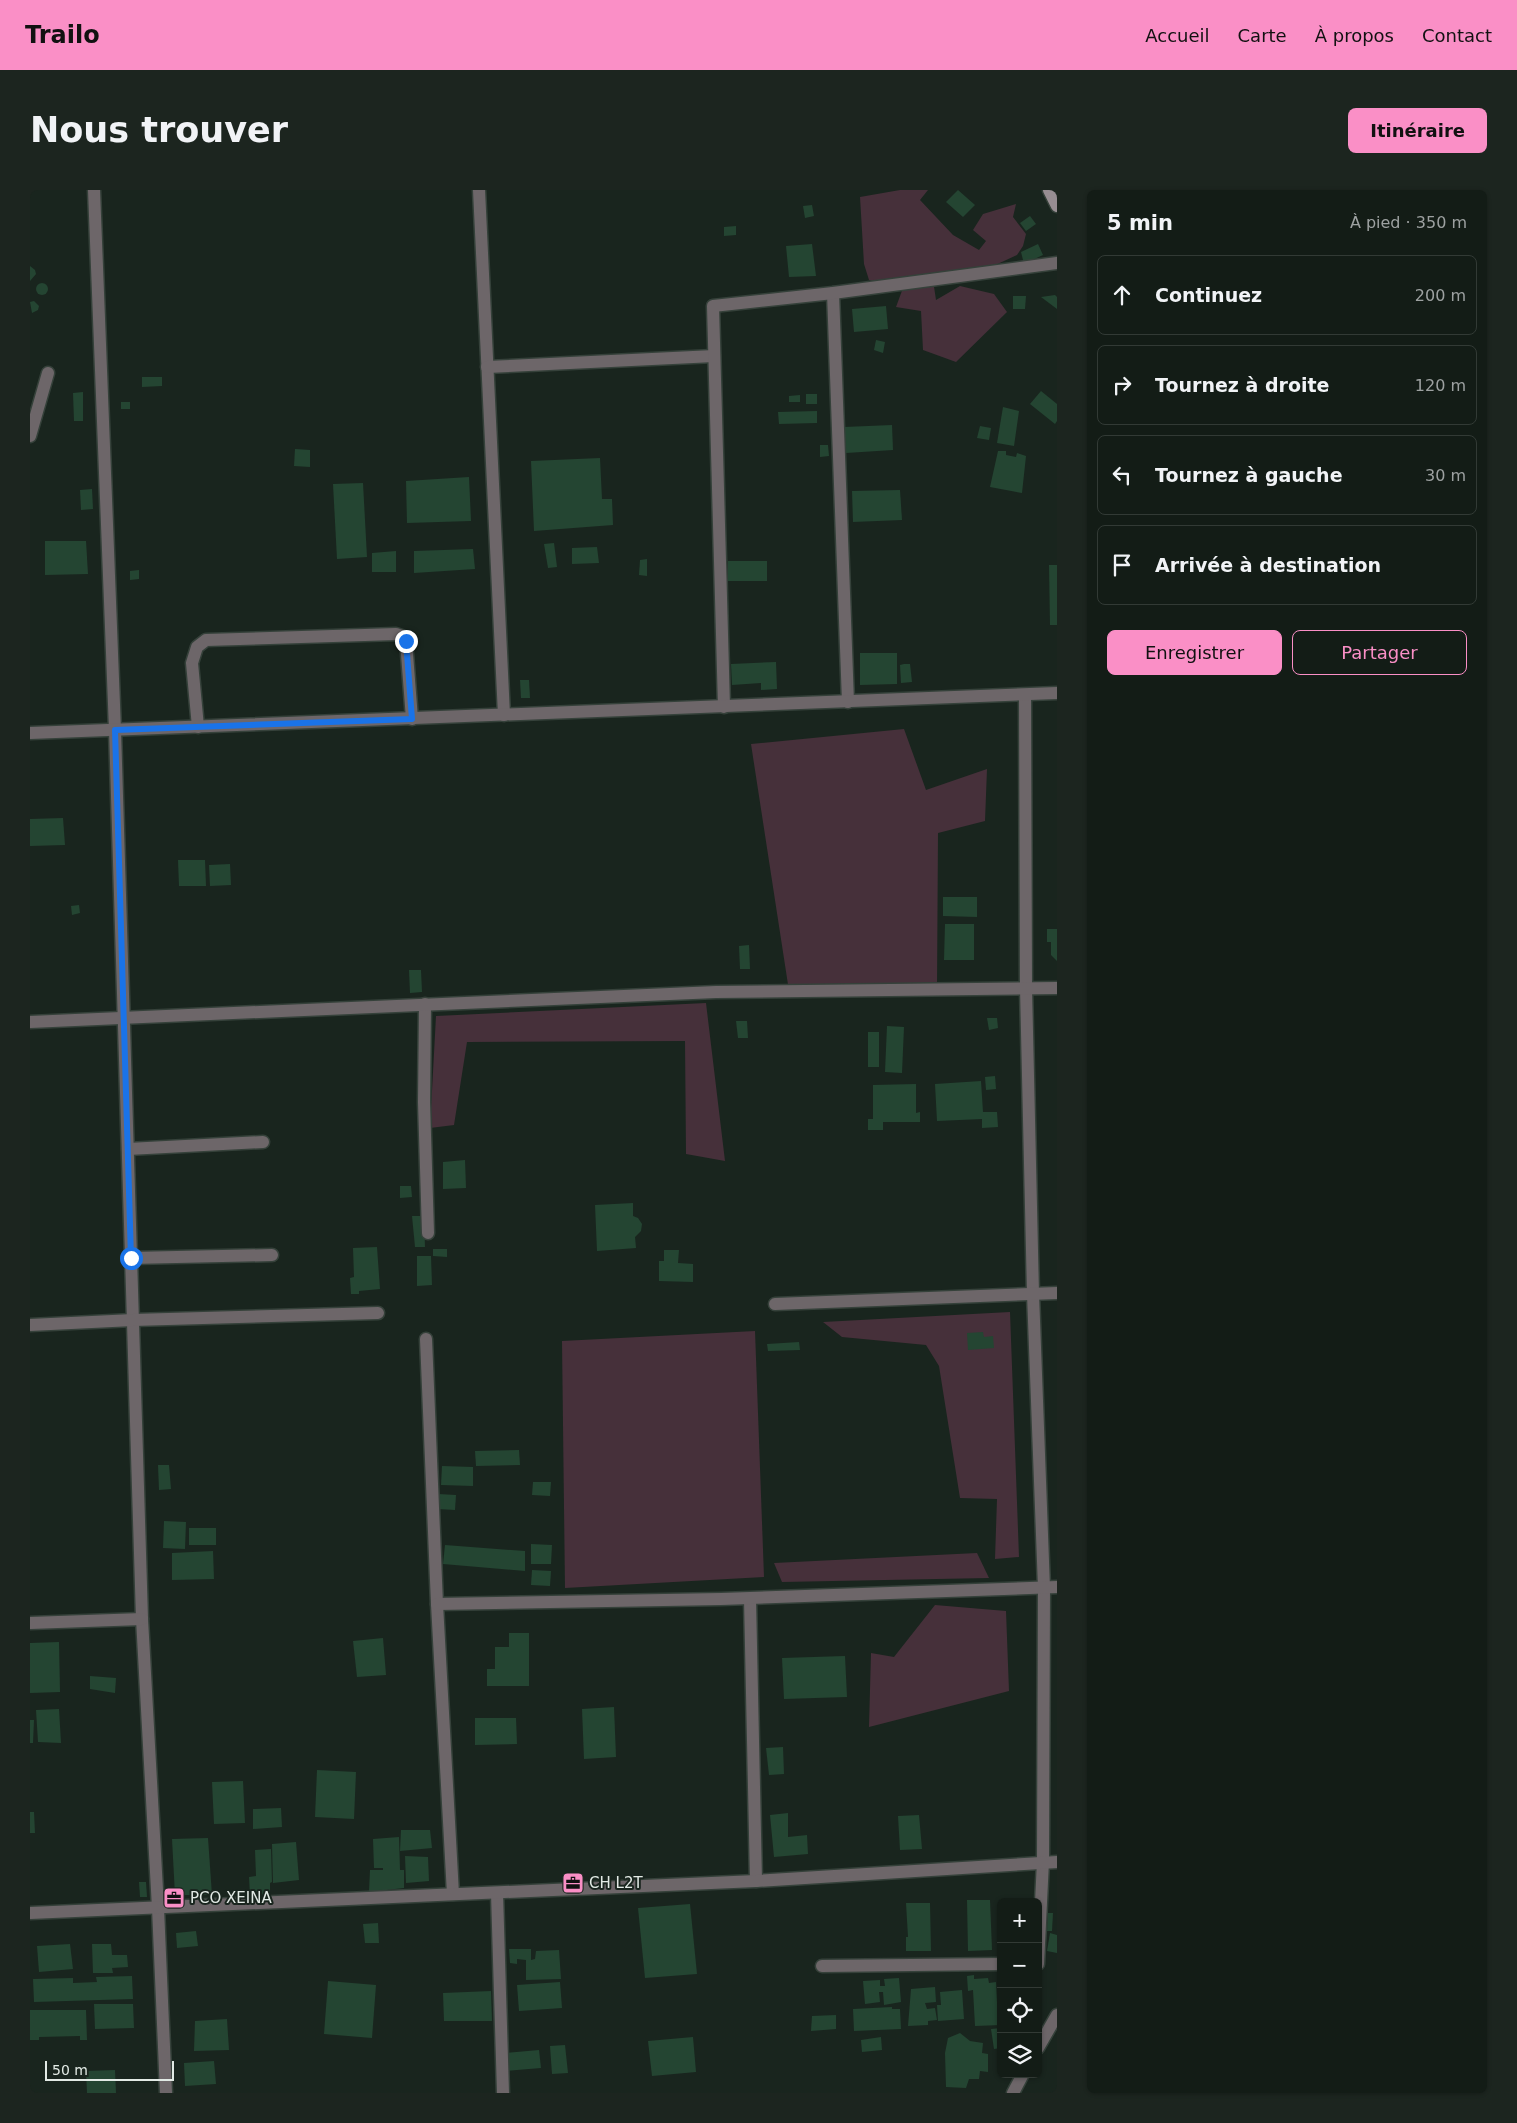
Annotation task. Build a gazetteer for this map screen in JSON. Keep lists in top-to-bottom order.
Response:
{
  "places": {
    "office": ["CH L2T", "PCO XEINA"]
  },
  "scale_bar": "50 m",
  "page": {
    "header": "Trailo",
    "nav": [
      "Accueil",
      "Carte",
      "À propos",
      "Contact"
    ],
    "buttons": [
      "Itinéraire",
      ["Enregistrer", "Partager"]
    ],
    "title": "Nous trouver",
    "heading": ["5 min", "À pied · 350 m"],
    "list": [
      ["Continuez", "200 m"],
      ["Tournez à droite", "120 m"],
      ["Tournez à gauche", "30 m"],
      "Arrivée à destination"
    ],
    "map_buttons": ["+", "−"],
    "scale": "50 m"
  }
}
